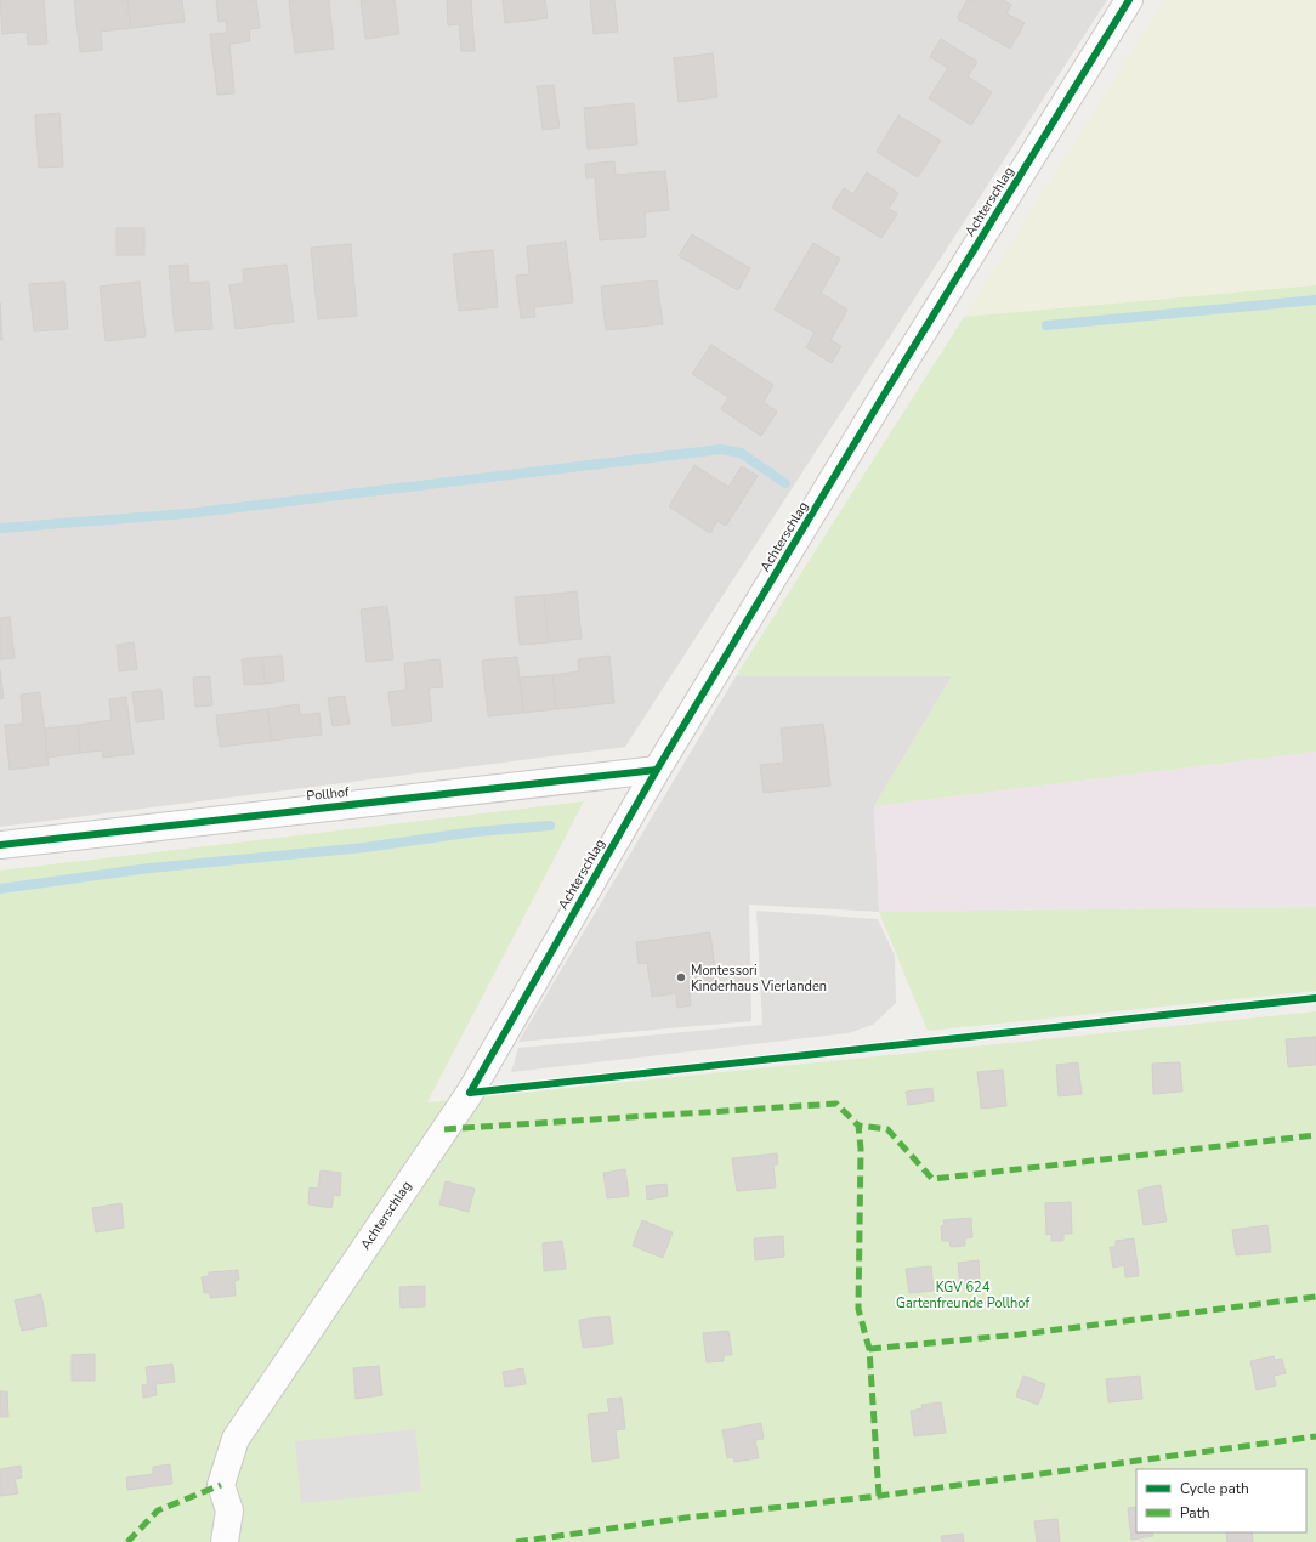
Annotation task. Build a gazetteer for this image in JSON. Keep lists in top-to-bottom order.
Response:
{
  "streets": {
    "street": ["Achterschlag", "Pollhof"]
  },
  "crossings": [
    ["Achterschlag", "Pollhof"]
  ],
  "parks": ["KGV 624 Gartenfreunde Pollhof"],
  "places": ["Montessori Kinderhaus Vierlanden"],
  "legend": ["Cycle path", "Path"]
}
